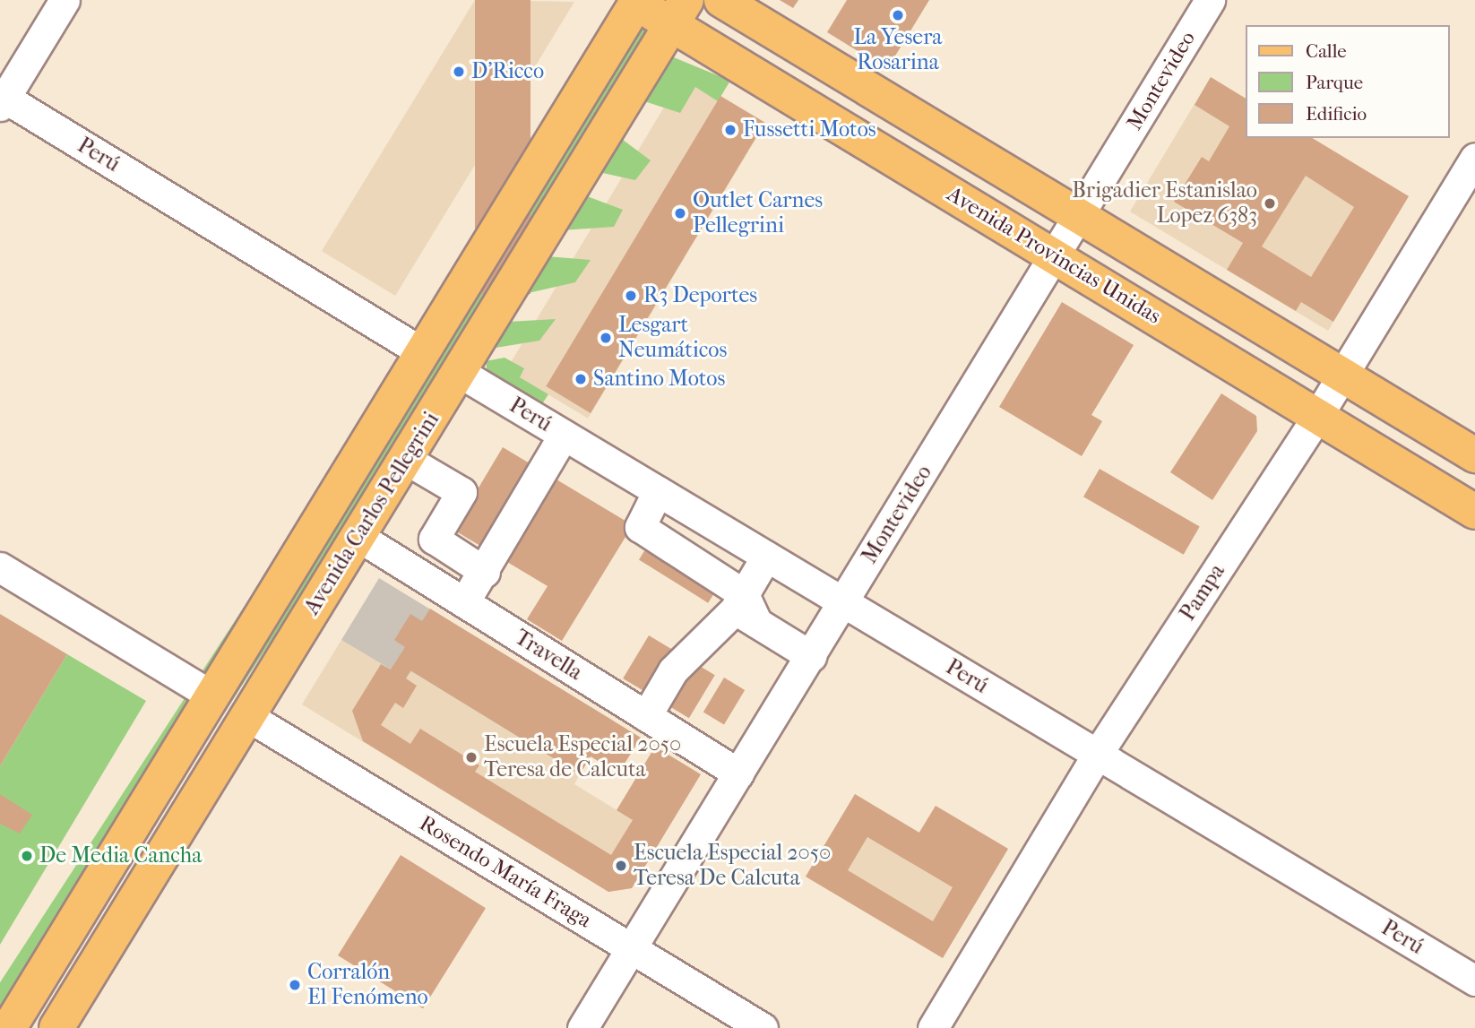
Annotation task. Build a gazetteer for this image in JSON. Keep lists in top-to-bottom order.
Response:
{
  "streets": {
    "main road": ["Avenida Provincias Unidas", "Avenida Carlos Pellegrini"],
    "street": [
      "Montevideo",
      "Perú",
      "Pampa",
      "Travella",
      "Rosendo María Fraga"
    ]
  },
  "crossings": [
    ["Montevideo", "Perú"],
    ["Montevideo", "Avenida Provincias Unidas"],
    ["Montevideo", "Travella"],
    ["Montevideo", "Rosendo María Fraga"],
    ["Perú", "Avenida Carlos Pellegrini"],
    ["Perú", "Pampa"],
    ["Avenida Provincias Unidas", "Avenida Carlos Pellegrini"],
    ["Avenida Provincias Unidas", "Pampa"],
    ["Avenida Carlos Pellegrini", "Travella"],
    ["Avenida Carlos Pellegrini", "Rosendo María Fraga"]
  ],
  "places": [
    "La Yesera Rosarina",
    "D'Ricco",
    "Fussetti Motos",
    "Brigadier Estanislao Lopez 6383",
    "Outlet Carnes Pellegrini",
    "R3 Deportes",
    "Lesgart Neumáticos",
    "Santino Motos",
    "Escuela Especial 2050 Teresa de Calcuta",
    "De Media Cancha",
    "Escuela Especial 2050 Teresa De Calcuta",
    "Corralón El Fenómeno"
  ],
  "legend": ["Calle", "Parque", "Edificio"]
}
